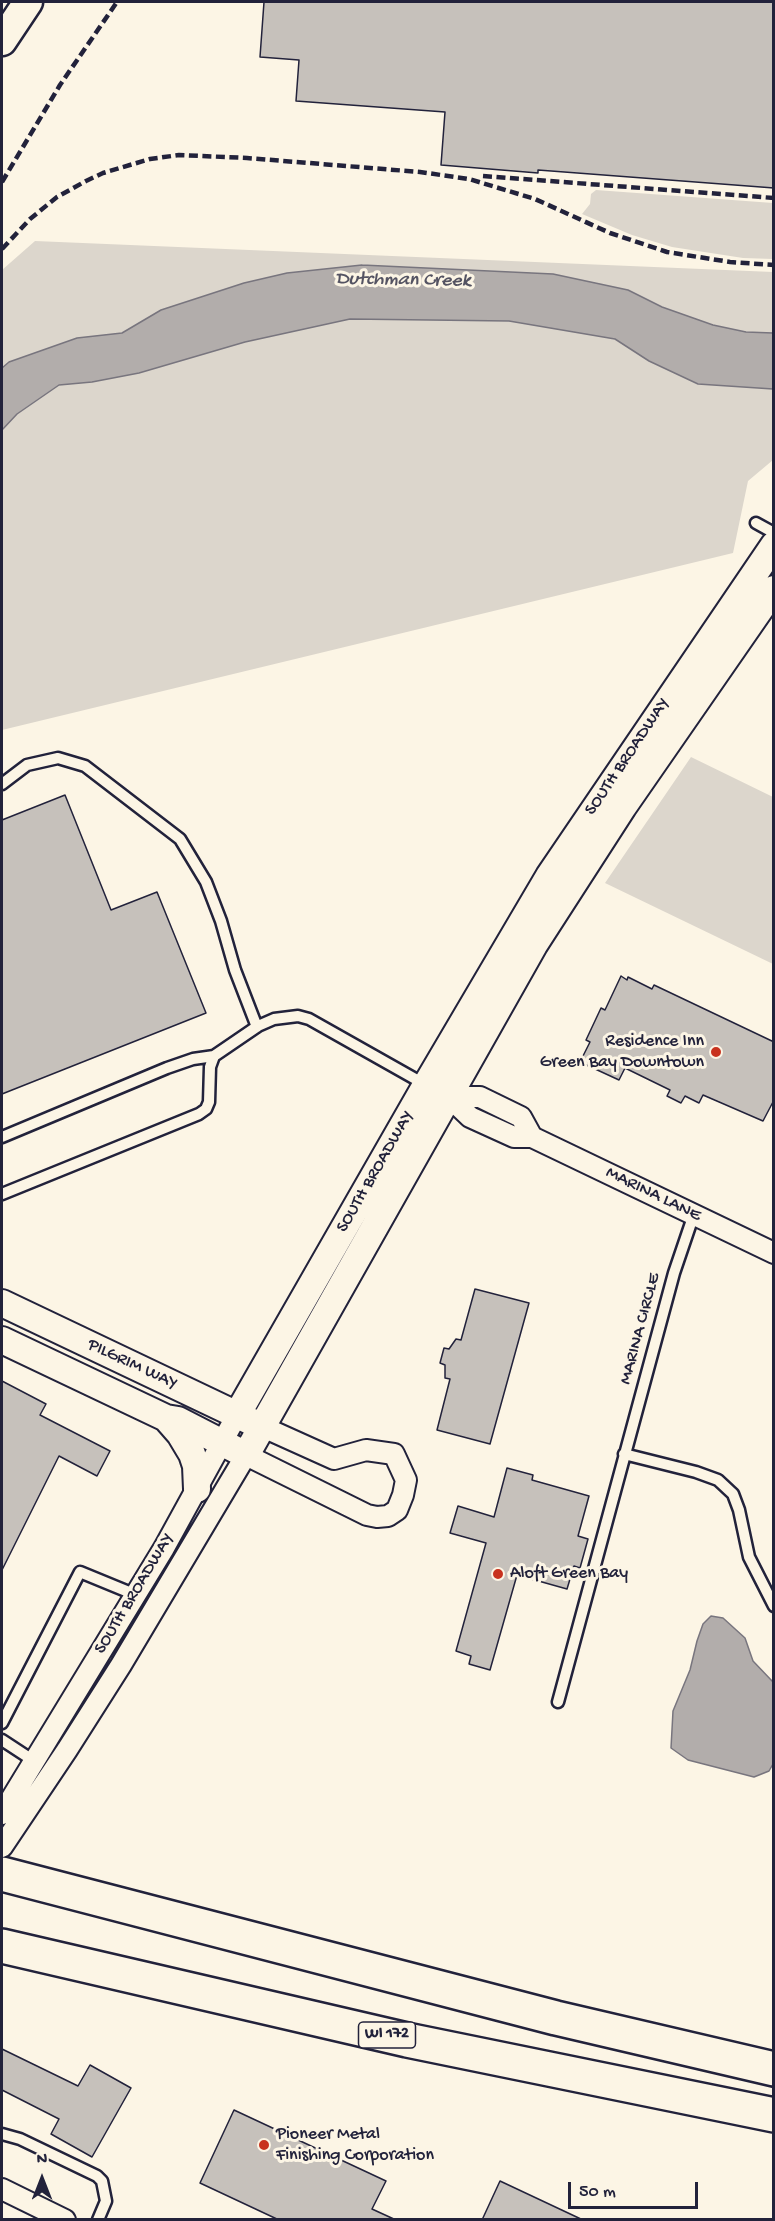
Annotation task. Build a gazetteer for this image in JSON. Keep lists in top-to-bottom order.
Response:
{
  "streets": {
    "highway": ["WI 172"],
    "street": ["SOUTH BROADWAY", "MARINA LANE", "PILGRIM WAY"],
    "lane": ["MARINA CIRCLE"]
  },
  "crossings": [
    ["SOUTH BROADWAY", "MARINA LANE"],
    ["SOUTH BROADWAY", "PILGRIM WAY"],
    ["MARINA LANE", "MARINA CIRCLE"]
  ],
  "water": ["Dutchman Creek"],
  "places": ["Residence Inn Green Bay Downtown", "Aloft Green Bay", "Pioneer Metal Finishing Corporation"],
  "scale_bar": "50 m",
  "north": "top"
}
